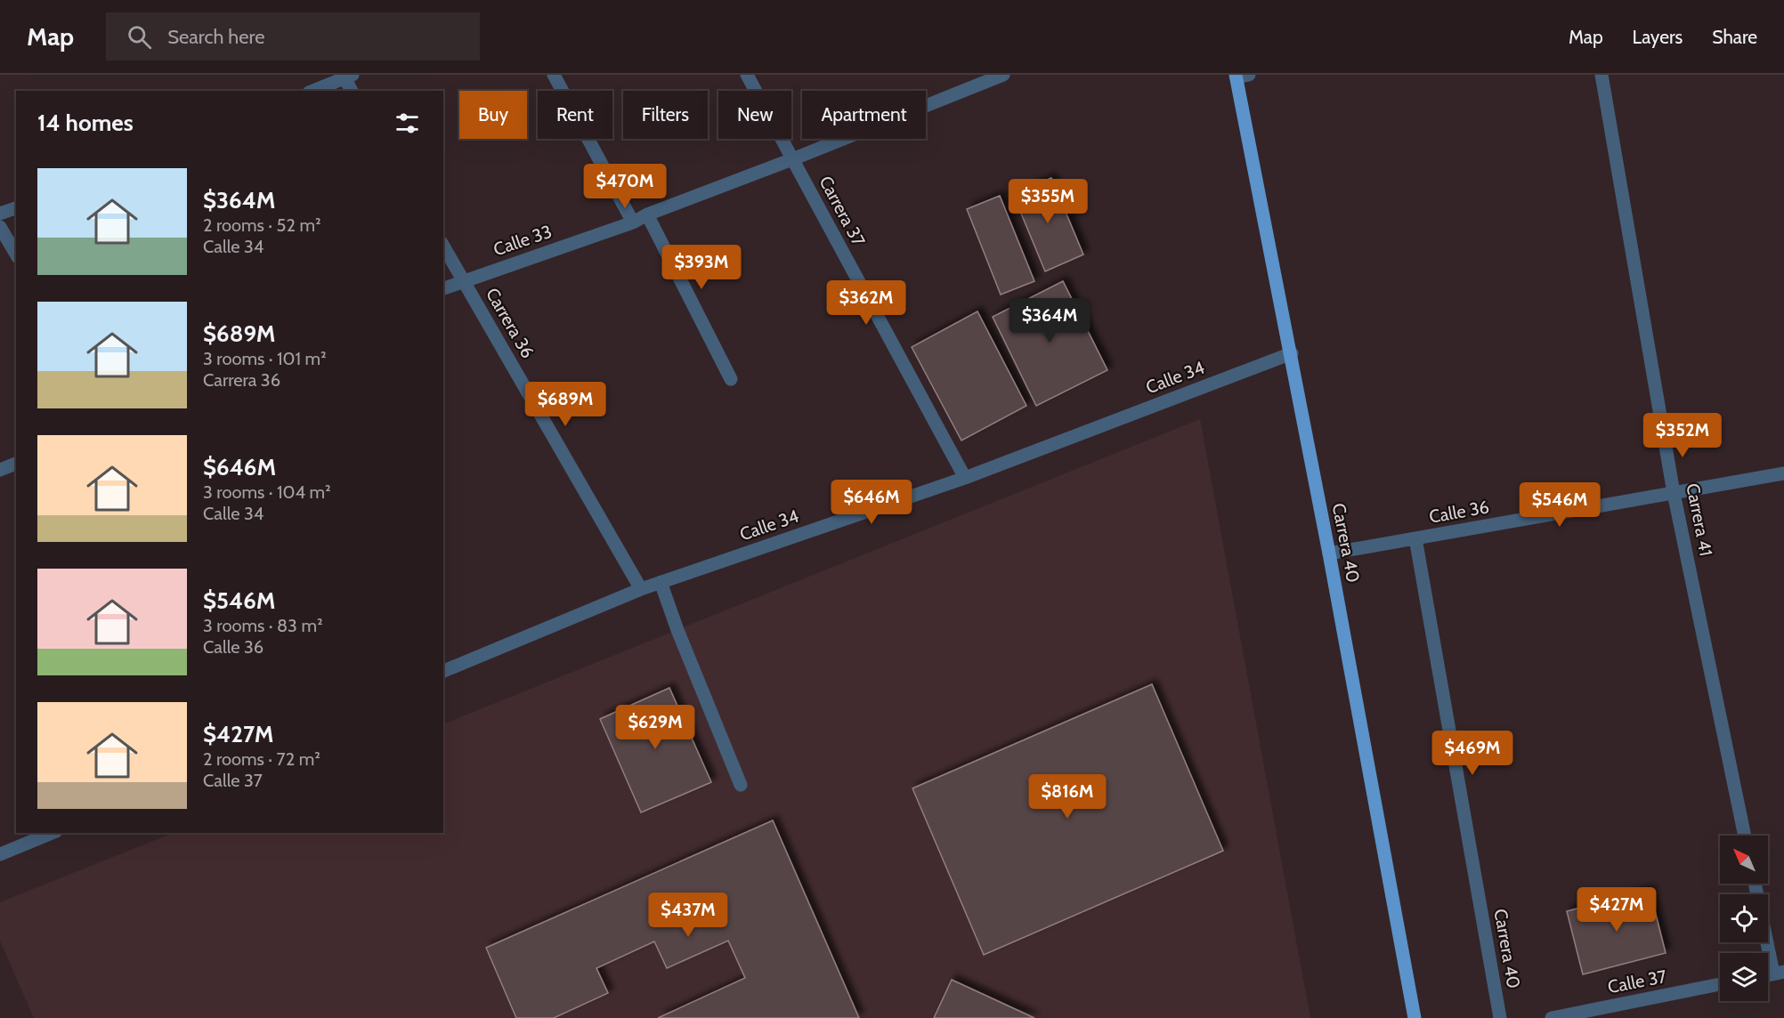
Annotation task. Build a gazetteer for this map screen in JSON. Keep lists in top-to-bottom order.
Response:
{
  "streets": {
    "main road": ["Carrera 40"],
    "street": [
      "Carrera 37",
      "Calle 33",
      "Carrera 36",
      "Calle 34",
      "Calle 36",
      "Carrera 41",
      "Calle 37"
    ]
  },
  "crossings": [
    ["Carrera 37", "Calle 33"],
    ["Carrera 37", "Calle 34"],
    ["Calle 33", "Carrera 36"],
    ["Carrera 36", "Calle 34"],
    ["Calle 34", "Carrera 40"],
    ["Calle 36", "Carrera 41"],
    ["Calle 36", "Carrera 40"]
  ],
  "north": "top left",
  "page": {
    "header": "Map",
    "search": "Search here",
    "nav": ["Map", "Layers", "Share"],
    "chip": [
      "Buy",
      "Rent",
      "Filters",
      "New",
      "Apartment"
    ],
    "heading": "14 homes",
    "list": [
      {
        "name": "$364M",
        "note": "2 rooms · 52 m² · Calle 34"
      },
      {
        "name": "$689M",
        "note": "3 rooms · 101 m² · Carrera 36"
      },
      {
        "name": "$646M",
        "note": "3 rooms · 104 m² · Calle 34"
      },
      {
        "name": "$546M",
        "note": "3 rooms · 83 m² · Calle 36"
      },
      {
        "name": "$427M",
        "note": "2 rooms · 72 m² · Calle 37"
      }
    ],
    "price": [
      "$470M",
      "$355M",
      "$393M",
      "$362M",
      "$364M",
      "$689M",
      "$352M",
      "$646M",
      "$546M",
      "$629M",
      "$469M",
      "$816M",
      "$427M",
      "$437M"
    ]
  }
}
